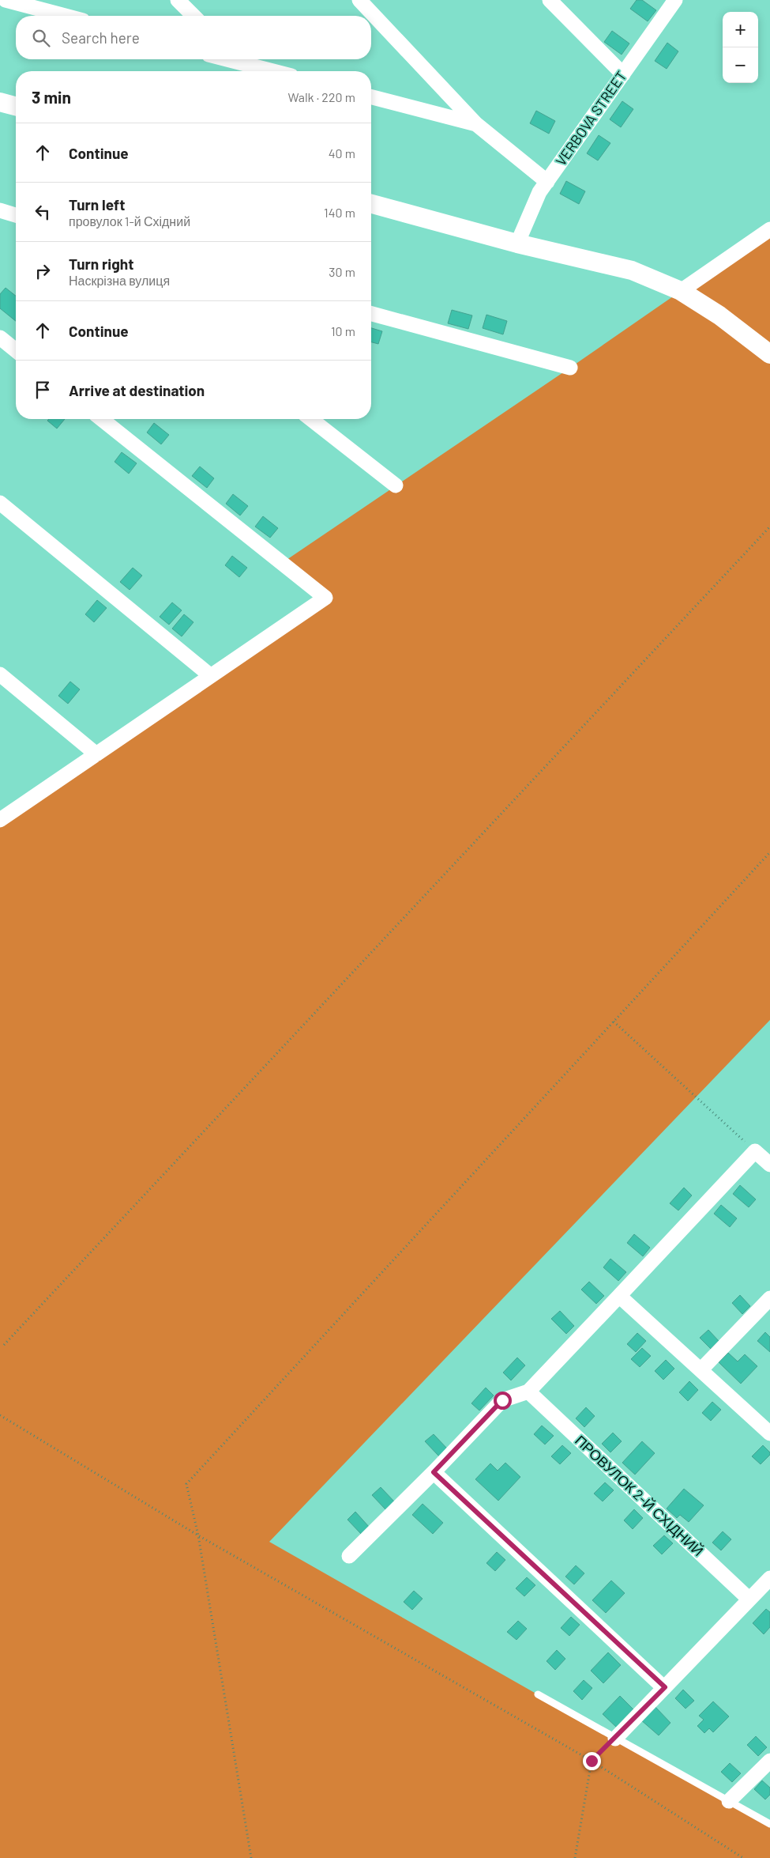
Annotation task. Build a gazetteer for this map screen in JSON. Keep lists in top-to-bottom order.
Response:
{
  "streets": {
    "street": ["VERBOVA STREET", "ПРОВУЛОК 2-Й СХІДНИЙ"]
  },
  "page": {
    "map_buttons": ["+", "−"],
    "search": "Search here",
    "heading": ["3 min", "Walk · 220 m"],
    "list": [
      ["Continue", "40 m"],
      ["Turn left", "провулок 1-й Східний", "140 m"],
      ["Turn right", "Наскрізна вулиця", "30 m"],
      ["Continue", "10 m"],
      "Arrive at destination"
    ]
  }
}
